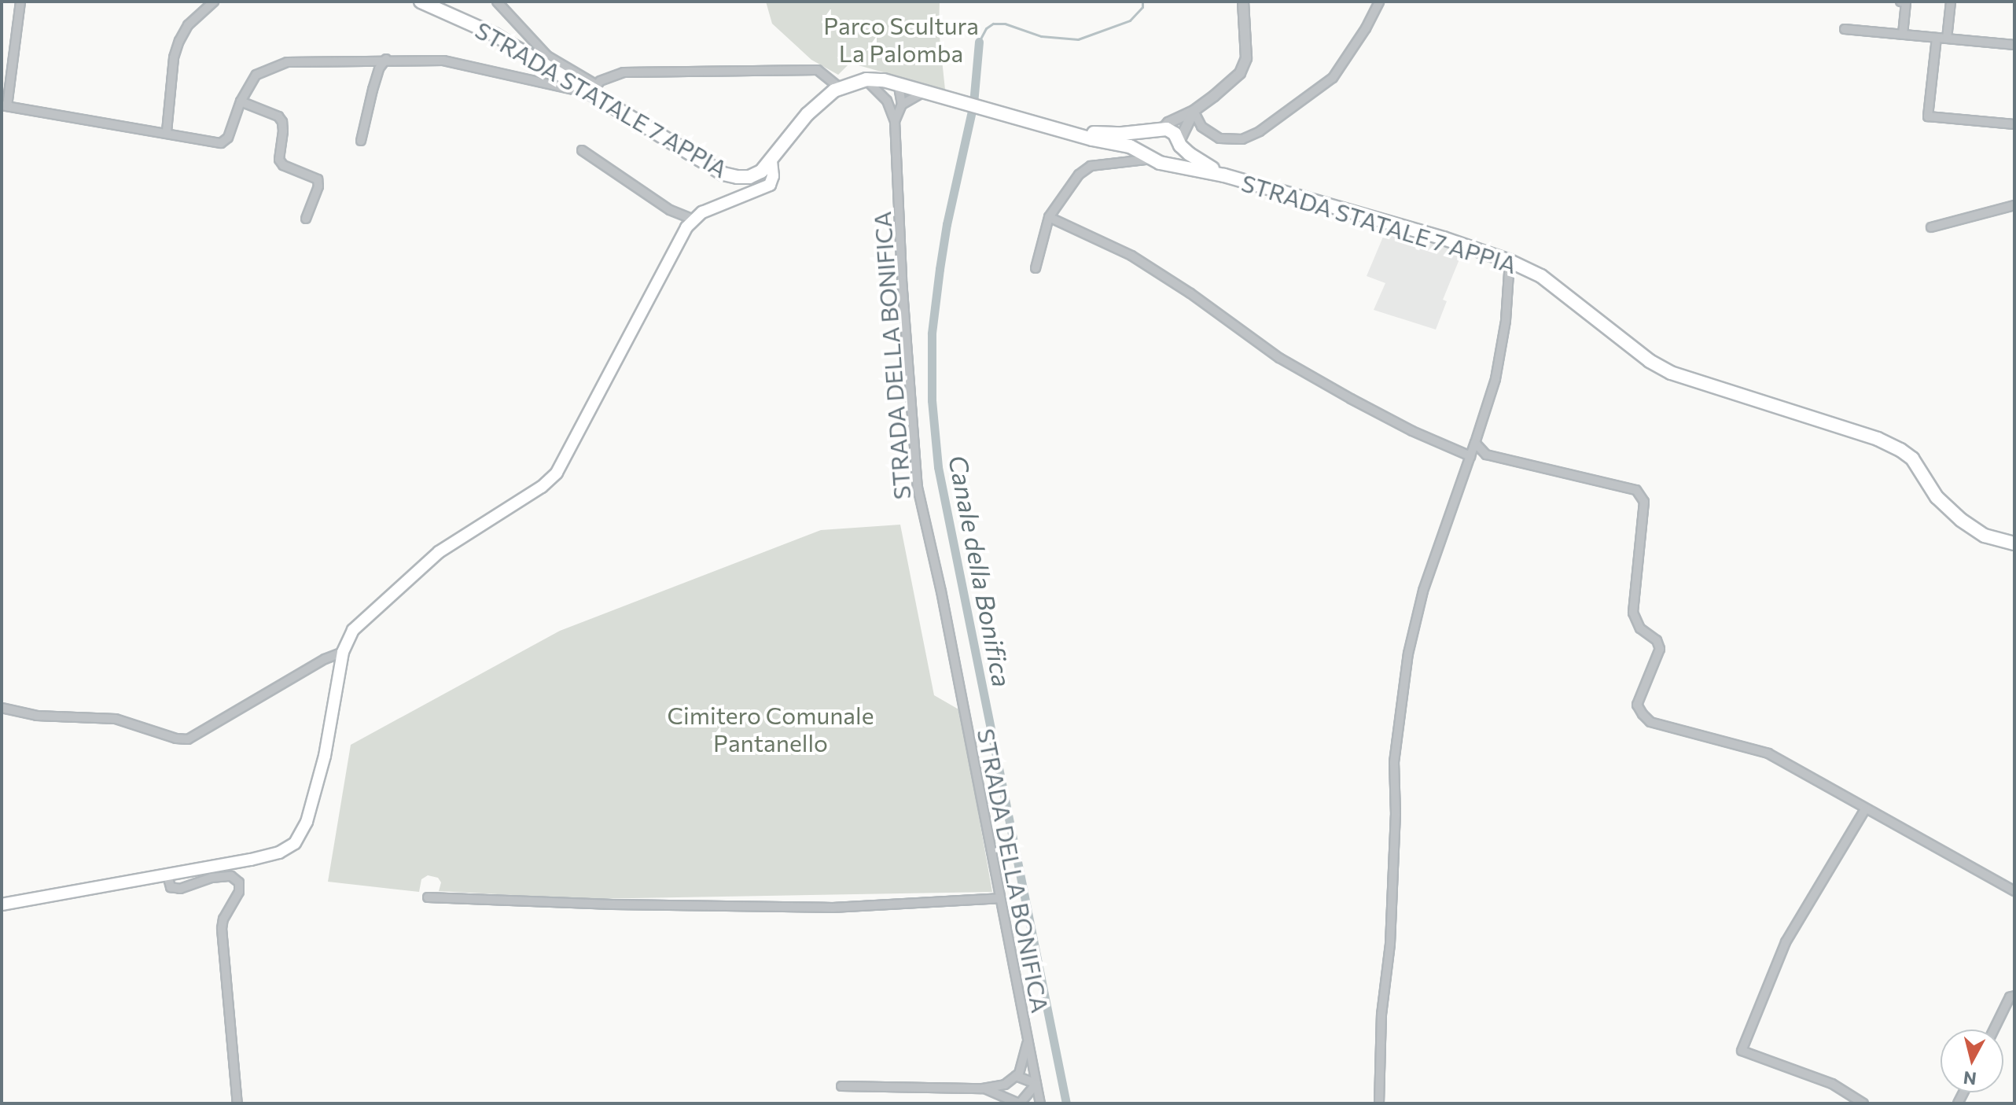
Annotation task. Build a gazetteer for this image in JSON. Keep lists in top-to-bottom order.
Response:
{
  "streets": {
    "main road": ["STRADA STATALE 7 APPIA"],
    "street": ["STRADA DELLA BONIFICA"]
  },
  "water": ["Canale della Bonifica"],
  "parks": ["Parco Scultura La Palomba", "Cimitero Comunale Pantanello"],
  "north": "bottom"
}
